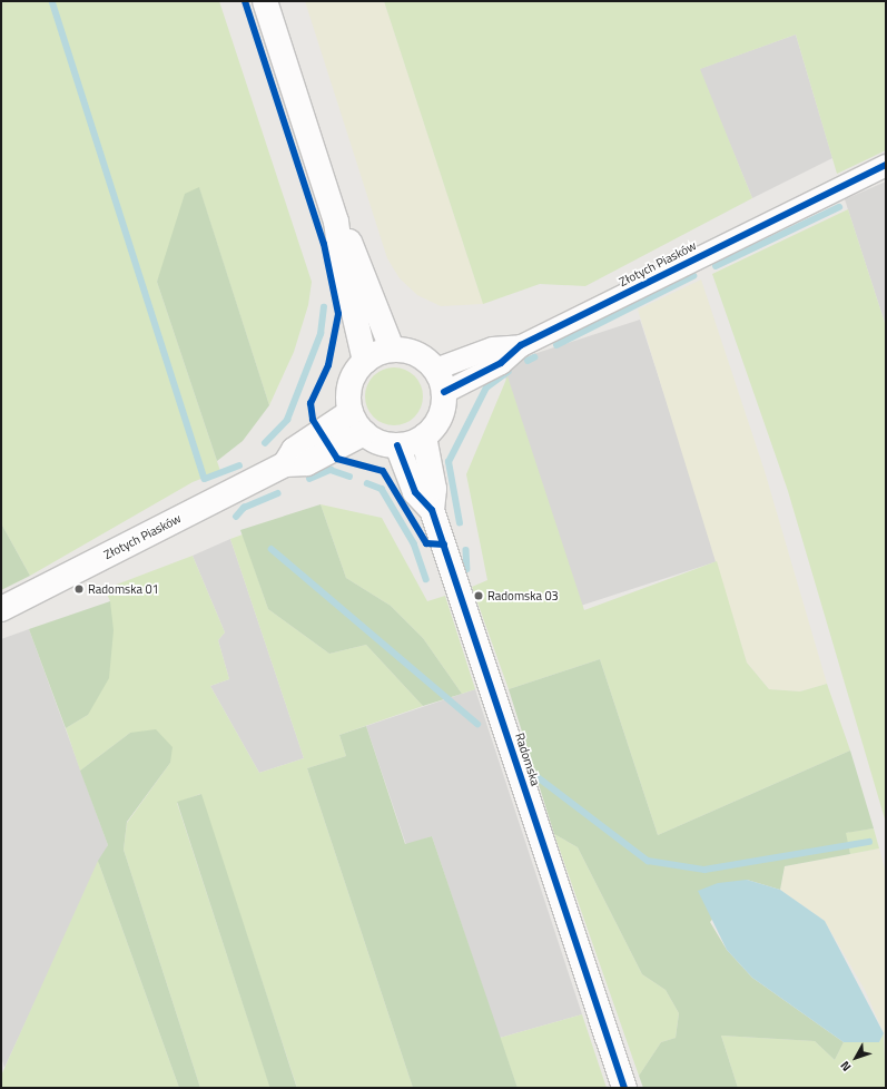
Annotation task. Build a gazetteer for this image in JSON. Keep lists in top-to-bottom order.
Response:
{
  "streets": {
    "street": ["Złotych Piasków", "Radomska"]
  },
  "crossings": [
    ["Złotych Piasków", "Radomska"]
  ],
  "places": ["Radomska 01", "Radomska 03"],
  "north": "bottom left"
}
